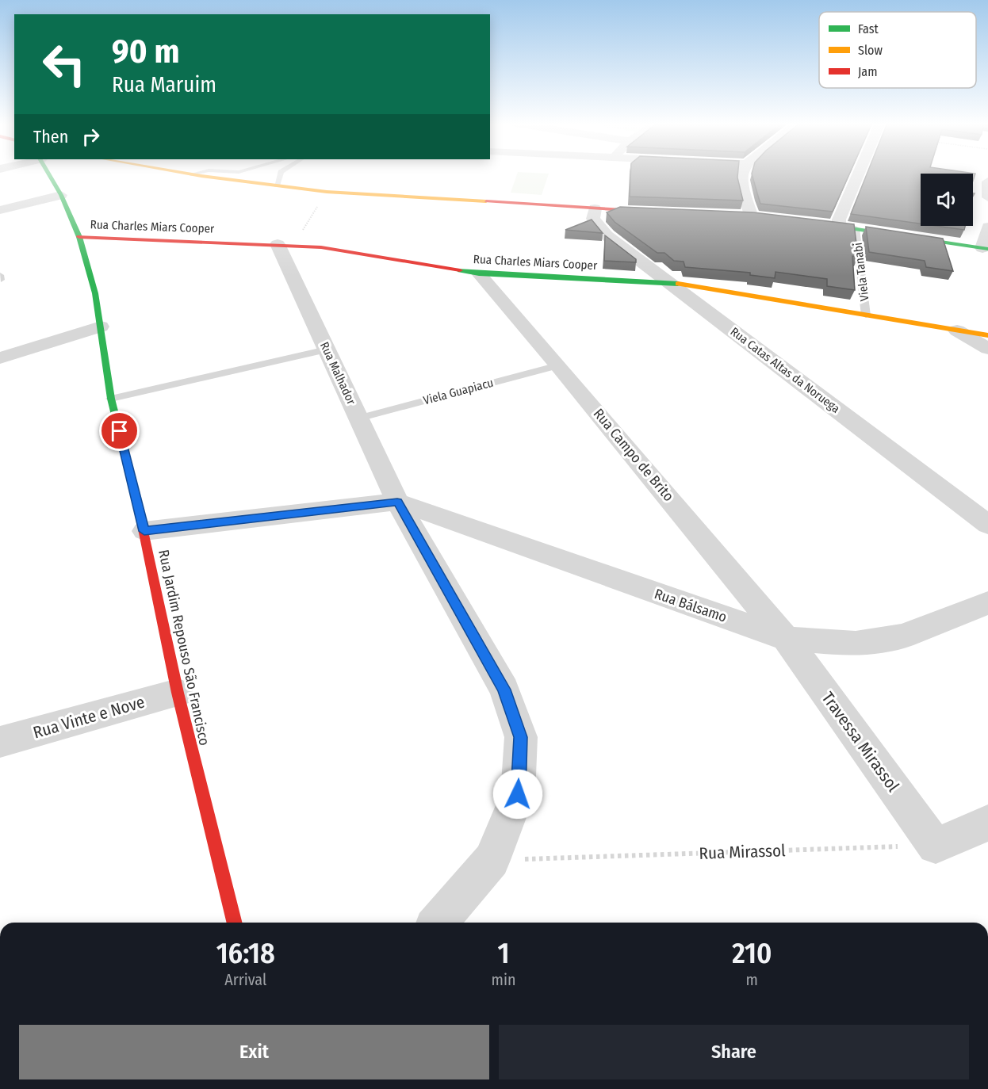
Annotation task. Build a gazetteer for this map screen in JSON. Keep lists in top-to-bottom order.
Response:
{
  "streets": {
    "street": [
      "Rua Charles Miars Cooper",
      "Rua Catas Altas da Noruega",
      "Rua Malhador",
      "Rua Campo de Brito",
      "Rua Bálsamo",
      "Rua Jardim Repouso São Francisco",
      "Rua Vinte e Nove",
      "Travessa Mirassol"
    ],
    "lane": ["Viela Tanabi", "Viela Guapiacu"],
    "path": ["Rua Mirassol"]
  },
  "crossings": [
    ["Rua Charles Miars Cooper", "Viela Tanabi"],
    ["Rua Charles Miars Cooper", "Rua Catas Altas da Noruega"],
    ["Rua Charles Miars Cooper", "Rua Malhador"],
    ["Rua Charles Miars Cooper", "Rua Campo de Brito"],
    ["Rua Charles Miars Cooper", "Rua Jardim Repouso São Francisco"],
    ["Rua Malhador", "Viela Guapiacu"],
    ["Rua Malhador", "Rua Bálsamo"],
    ["Rua Malhador", "Rua Mirassol"],
    ["Viela Guapiacu", "Rua Campo de Brito"],
    ["Rua Campo de Brito", "Rua Bálsamo"],
    ["Rua Campo de Brito", "Travessa Mirassol"],
    ["Rua Bálsamo", "Travessa Mirassol"],
    ["Rua Jardim Repouso São Francisco", "Rua Vinte e Nove"],
    ["Travessa Mirassol", "Rua Mirassol"]
  ],
  "legend": ["Fast", "Slow", "Jam"],
  "page": {
    "turn": ["90 m", "Rua Maruim"],
    "then": "Then",
    "eta": [
      "16:18",
      "Arrival",
      "1",
      "min",
      "210",
      "m"
    ],
    "buttons": ["Exit", "Share"]
  }
}
